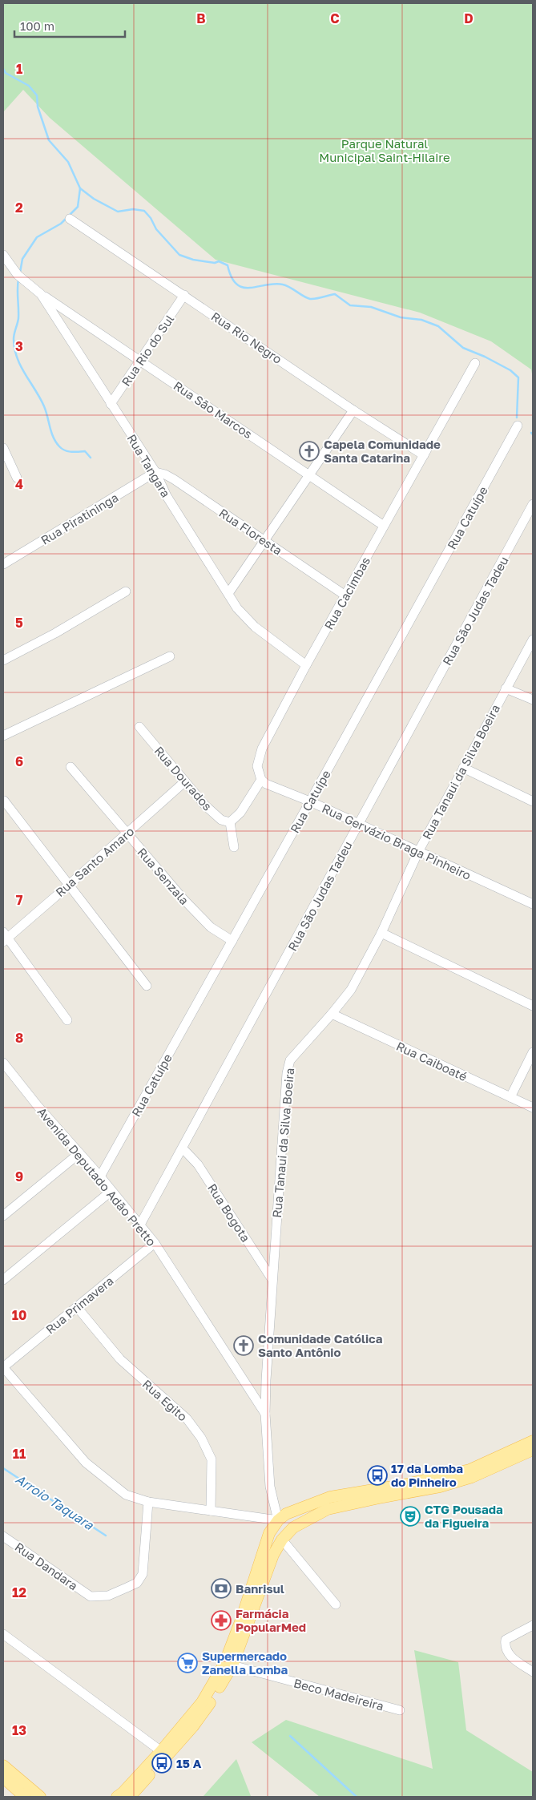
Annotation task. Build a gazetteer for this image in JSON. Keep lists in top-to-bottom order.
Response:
{
  "streets": {
    "street": [
      "Rua Rio Negro",
      "Rua Rio do Sul",
      "Rua São Marcos",
      "Rua Tangara",
      "Rua Catuípe",
      "Rua Piratininga",
      "Rua Floresta",
      "Rua Cacimbas",
      "Rua São Judas Tadeu",
      "Rua Tanaui da Silva Boeira",
      "Rua Dourados",
      "Rua Gervázio Braga Pinheiro",
      "Rua Santo Amaro",
      "Rua Senzala",
      "Rua Caiboaté",
      "Avenida Deputado Adão Pretto",
      "Rua Bogota",
      "Rua Primavera",
      "Rua Egito",
      "Rua Dandara",
      "Beco Madeireira"
    ]
  },
  "crossings": [
    ["Rua Rio Negro", "Rua Rio do Sul"],
    ["Rua Rio Negro", "Rua Cacimbas"],
    ["Rua Rio do Sul", "Rua São Marcos"],
    ["Rua Rio do Sul", "Rua Tangara"],
    ["Rua São Marcos", "Rua Tangara"],
    ["Rua São Marcos", "Rua Cacimbas"],
    ["Rua Tangara", "Rua Piratininga"],
    ["Rua Tangara", "Rua Floresta"],
    ["Rua Tangara", "Rua Cacimbas"],
    ["Rua Catuípe", "Rua Gervázio Braga Pinheiro"],
    ["Rua Catuípe", "Rua Senzala"],
    ["Rua Catuípe", "Avenida Deputado Adão Pretto"],
    ["Rua Piratininga", "Rua Floresta"],
    ["Rua Floresta", "Rua Cacimbas"],
    ["Rua Cacimbas", "Rua Gervázio Braga Pinheiro"],
    ["Rua São Judas Tadeu", "Rua Gervázio Braga Pinheiro"],
    ["Rua São Judas Tadeu", "Avenida Deputado Adão Pretto"],
    ["Rua São Judas Tadeu", "Rua Bogota"],
    ["Rua Tanaui da Silva Boeira", "Rua Gervázio Braga Pinheiro"],
    ["Rua Tanaui da Silva Boeira", "Rua Caiboaté"],
    ["Rua Tanaui da Silva Boeira", "Avenida Deputado Adão Pretto"],
    ["Rua Tanaui da Silva Boeira", "Rua Bogota"],
    ["Rua Dourados", "Rua Santo Amaro"],
    ["Rua Santo Amaro", "Rua Senzala"],
    ["Avenida Deputado Adão Pretto", "Rua Primavera"],
    ["Rua Primavera", "Rua Egito"]
  ],
  "water": ["Arroio Taquara"],
  "parks": ["Parque Natural Municipal Saint-Hilaire"],
  "places": {
    "church": ["Capela Comunidade Santa Catarina", "Comunidade Católica Santo Antônio"],
    "bus stop": ["17 da Lomba do Pinheiro", "15 A"],
    "theatre": ["CTG Pousada da Figueira"],
    "bank": ["Banrisul"],
    "pharmacy": ["Farmácia PopularMed"],
    "supermarket": ["Supermercado Zanella Lomba"]
  },
  "scale_bar": "100 m",
  "grid": {
    "columns": ["B", "C", "D"],
    "rows": [
      "1",
      "2",
      "3",
      "4",
      "5",
      "6",
      "7",
      "8",
      "9",
      "10",
      "11",
      "12",
      "13"
    ]
  }
}
